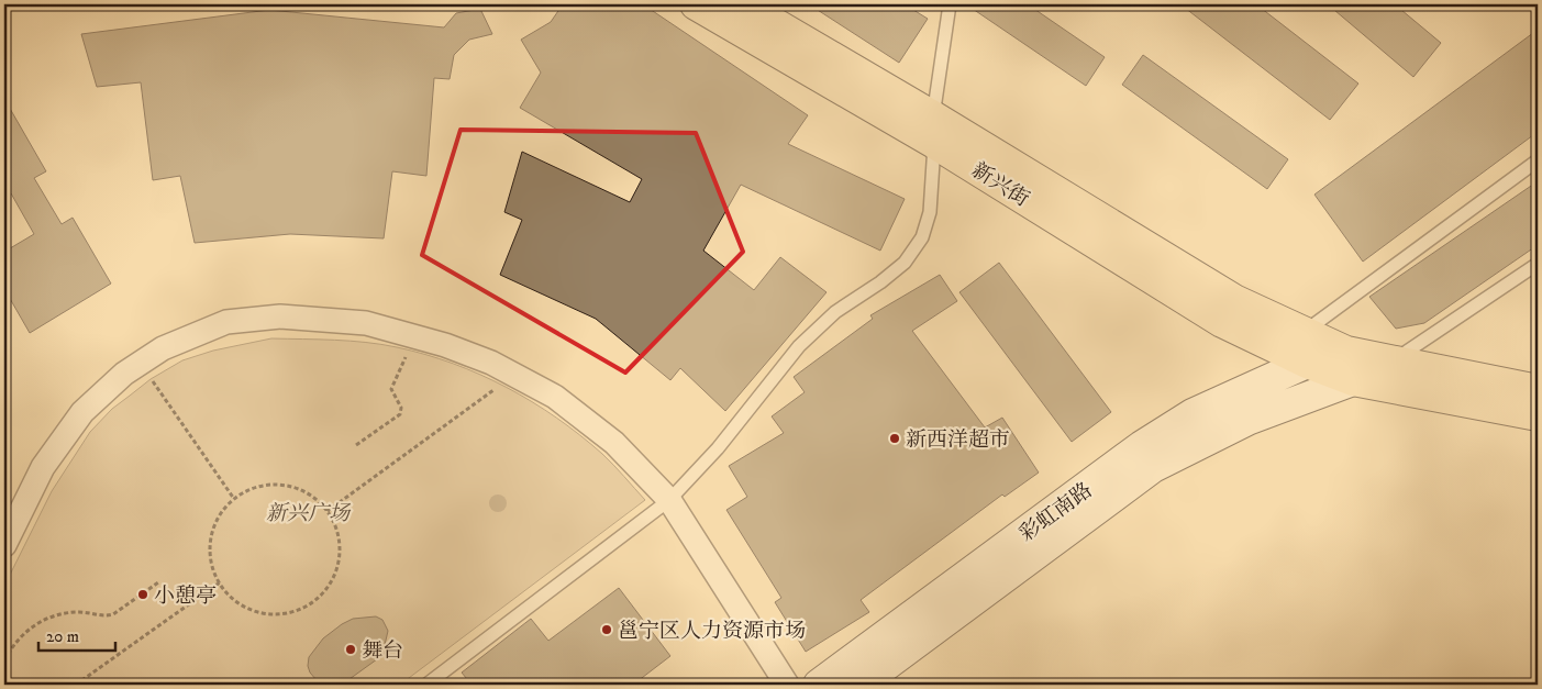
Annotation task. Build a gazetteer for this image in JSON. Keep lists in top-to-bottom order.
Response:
{
  "streets": {
    "main road": ["新兴街", "彩虹南路"]
  },
  "crossings": [
    ["新兴街", "彩虹南路"]
  ],
  "parks": ["新兴广场"],
  "places": [
    "新西洋超市",
    "小憩亭",
    "邕宁区人力资源市场",
    "舞台"
  ],
  "scale_bar": "20 m"
}
